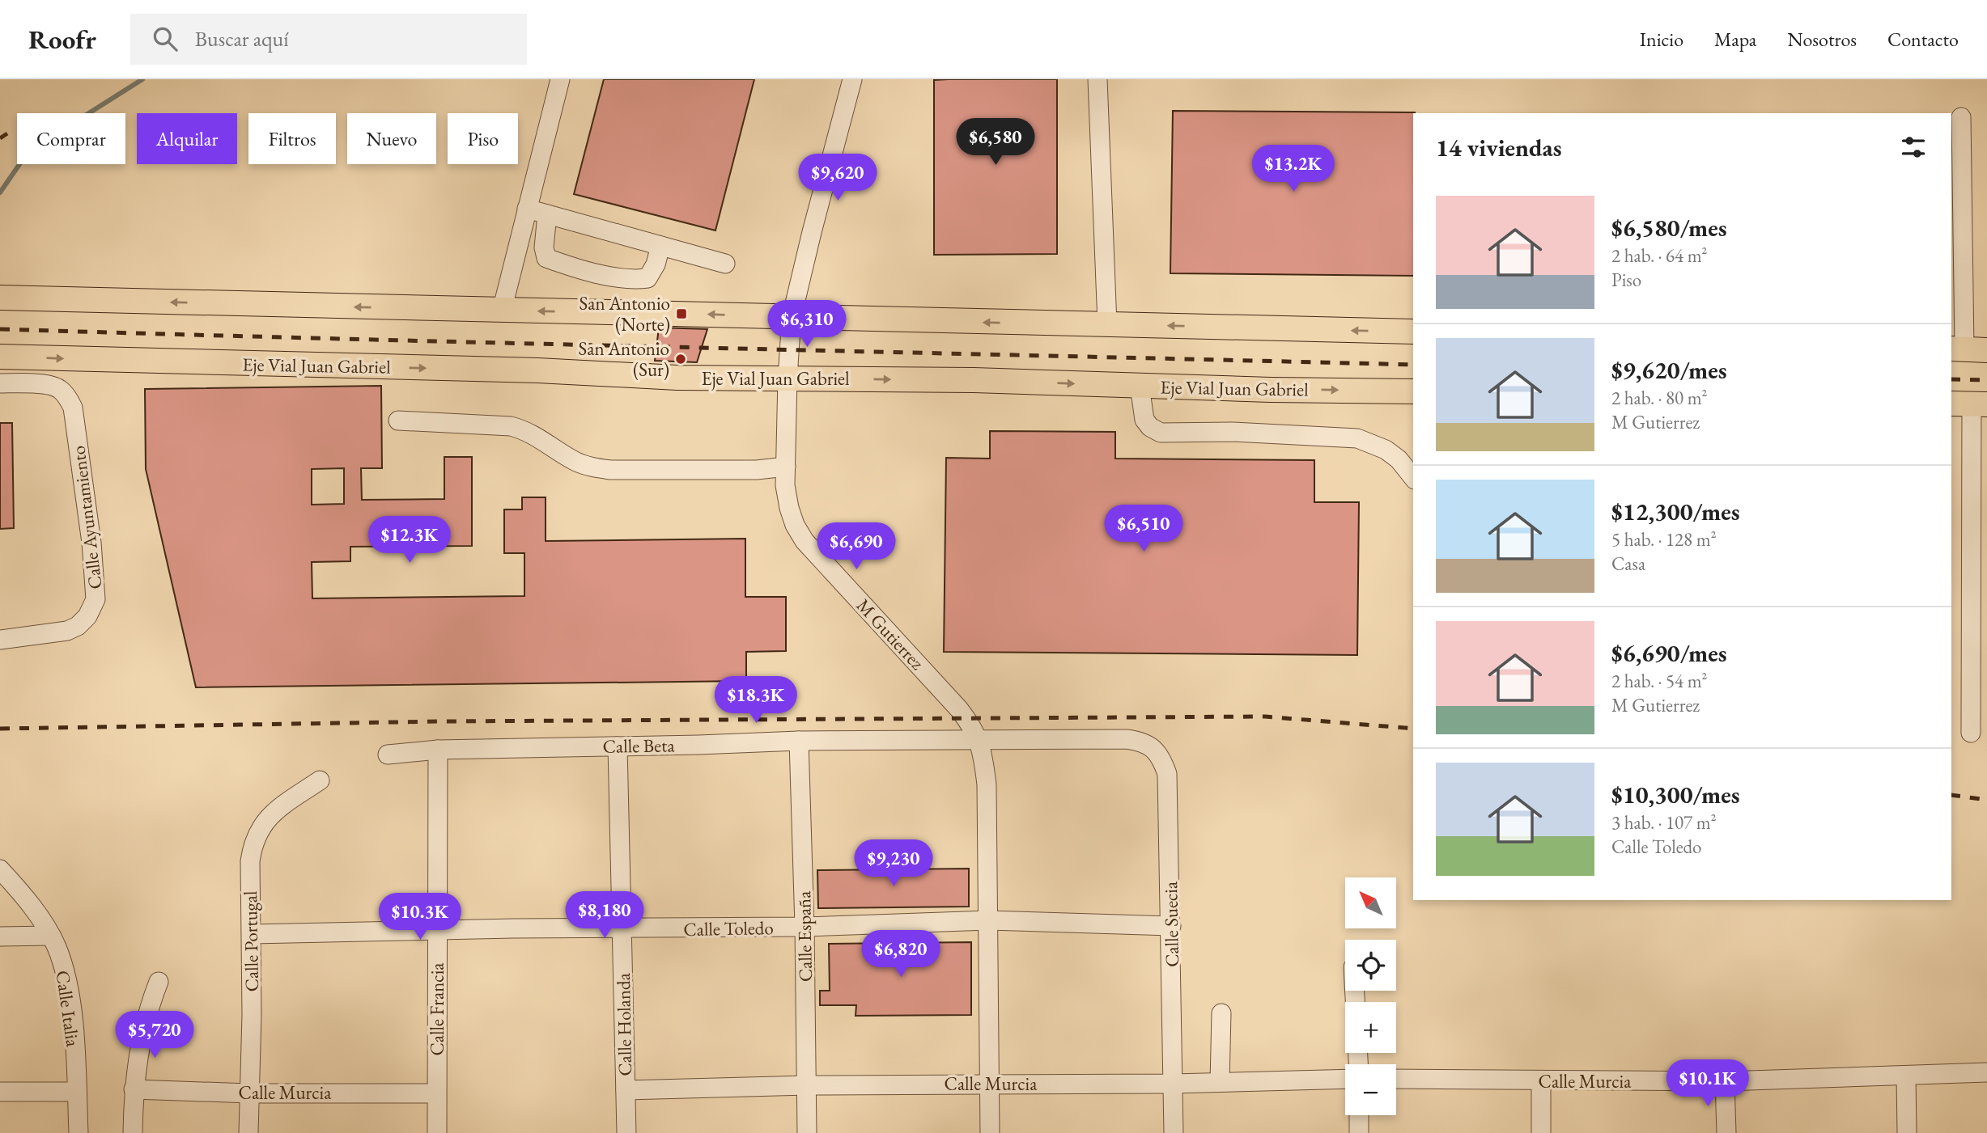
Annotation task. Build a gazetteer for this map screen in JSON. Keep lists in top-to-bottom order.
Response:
{
  "streets": {
    "main road": ["Eje Vial Juan Gabriel"],
    "street": [
      "Calle Ayuntamiento",
      "M Gutierrez",
      "Calle Beta",
      "Calle Suecia",
      "Calle Toledo",
      "Calle España",
      "Calle Portugal",
      "Calle Italia",
      "Calle Francia",
      "Calle Holanda",
      "Calle Murcia"
    ]
  },
  "crossings": [
    ["Eje Vial Juan Gabriel", "M Gutierrez"],
    ["M Gutierrez", "Calle Beta"],
    ["M Gutierrez", "Calle Toledo"],
    ["M Gutierrez", "Calle Murcia"],
    ["Calle Beta", "Calle Suecia"],
    ["Calle Beta", "Calle España"],
    ["Calle Beta", "Calle Francia"],
    ["Calle Beta", "Calle Holanda"],
    ["Calle Suecia", "Calle Toledo"],
    ["Calle Suecia", "Calle Murcia"],
    ["Calle Toledo", "Calle España"],
    ["Calle Toledo", "Calle Portugal"],
    ["Calle Toledo", "Calle Francia"],
    ["Calle Toledo", "Calle Holanda"],
    ["Calle España", "Calle Murcia"],
    ["Calle Portugal", "Calle Murcia"],
    ["Calle Francia", "Calle Murcia"],
    ["Calle Holanda", "Calle Murcia"]
  ],
  "places": {
    "transit": ["San Antonio (Norte)"],
    "other": ["San Antonio (Sur)"]
  },
  "north": "top left",
  "page": {
    "header": "Roofr",
    "search": "Buscar aquí",
    "nav": [
      "Inicio",
      "Mapa",
      "Nosotros",
      "Contacto"
    ],
    "chip": [
      "Comprar",
      "Alquilar",
      "Filtros",
      "Nuevo",
      "Piso"
    ],
    "heading": "14 viviendas",
    "price": [
      "$6,580",
      "$13.2K",
      "$9,620",
      "$6,310",
      "$6,510",
      "$12.3K",
      "$6,690",
      "$18.3K",
      "$9,230",
      "$8,180",
      "$10.3K",
      "$6,820",
      "$5,720",
      "$10.1K"
    ],
    "list": [
      {
        "name": "$6,580/mes",
        "note": "2 hab. · 64 m² · Piso"
      },
      {
        "name": "$9,620/mes",
        "note": "2 hab. · 80 m² · M Gutierrez"
      },
      {
        "name": "$12,300/mes",
        "note": "5 hab. · 128 m² · Casa"
      },
      {
        "name": "$6,690/mes",
        "note": "2 hab. · 54 m² · M Gutierrez"
      },
      {
        "name": "$10,300/mes",
        "note": "3 hab. · 107 m² · Calle Toledo"
      }
    ],
    "map_buttons": ["+", "−"]
  }
}
